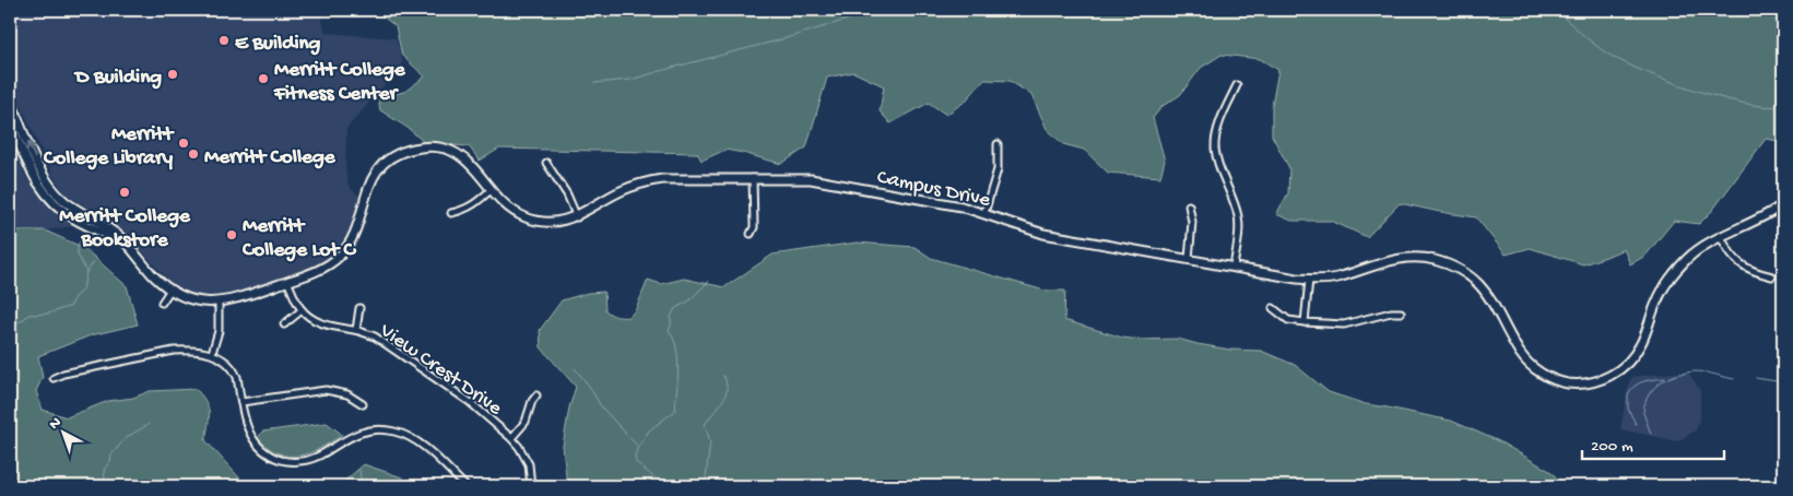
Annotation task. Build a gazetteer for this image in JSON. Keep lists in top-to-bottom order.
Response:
{
  "streets": {
    "street": ["Campus Drive", "View Crest Drive"]
  },
  "places": [
    "E Building",
    "D Building",
    "Merritt College Fitness Center",
    "Merritt College Library",
    "Merritt College",
    "Merritt College Bookstore",
    "Merritt College Lot C"
  ],
  "scale_bar": "200 m",
  "north": "top left"
}
